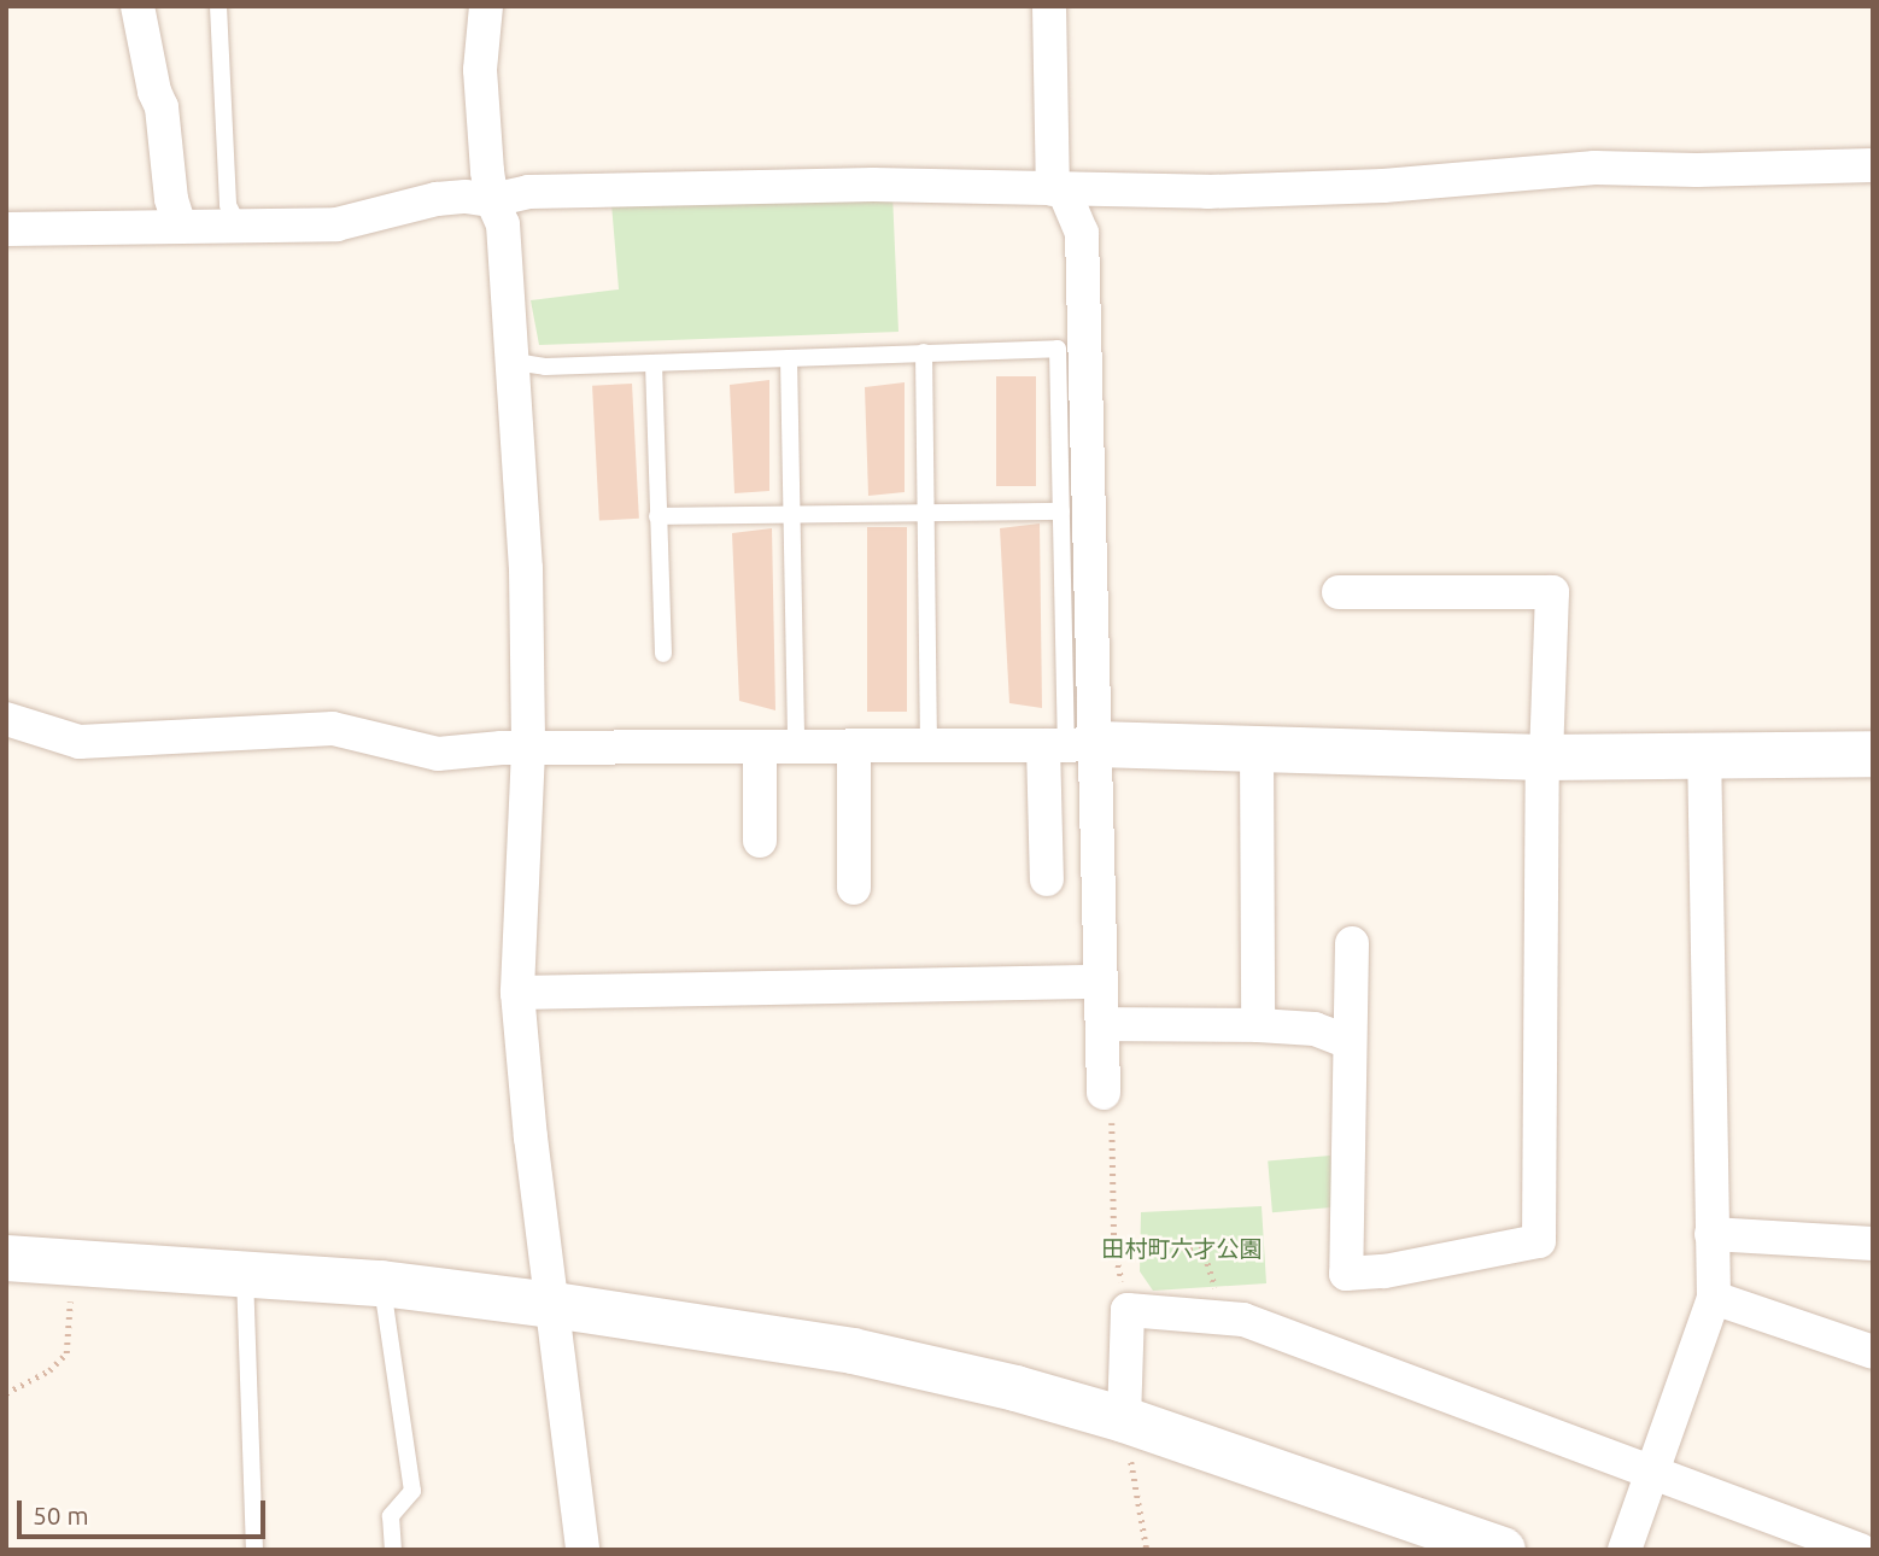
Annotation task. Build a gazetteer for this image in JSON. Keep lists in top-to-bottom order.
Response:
{
  "parks": ["田村町六才公園"],
  "scale_bar": "50 m"
}
